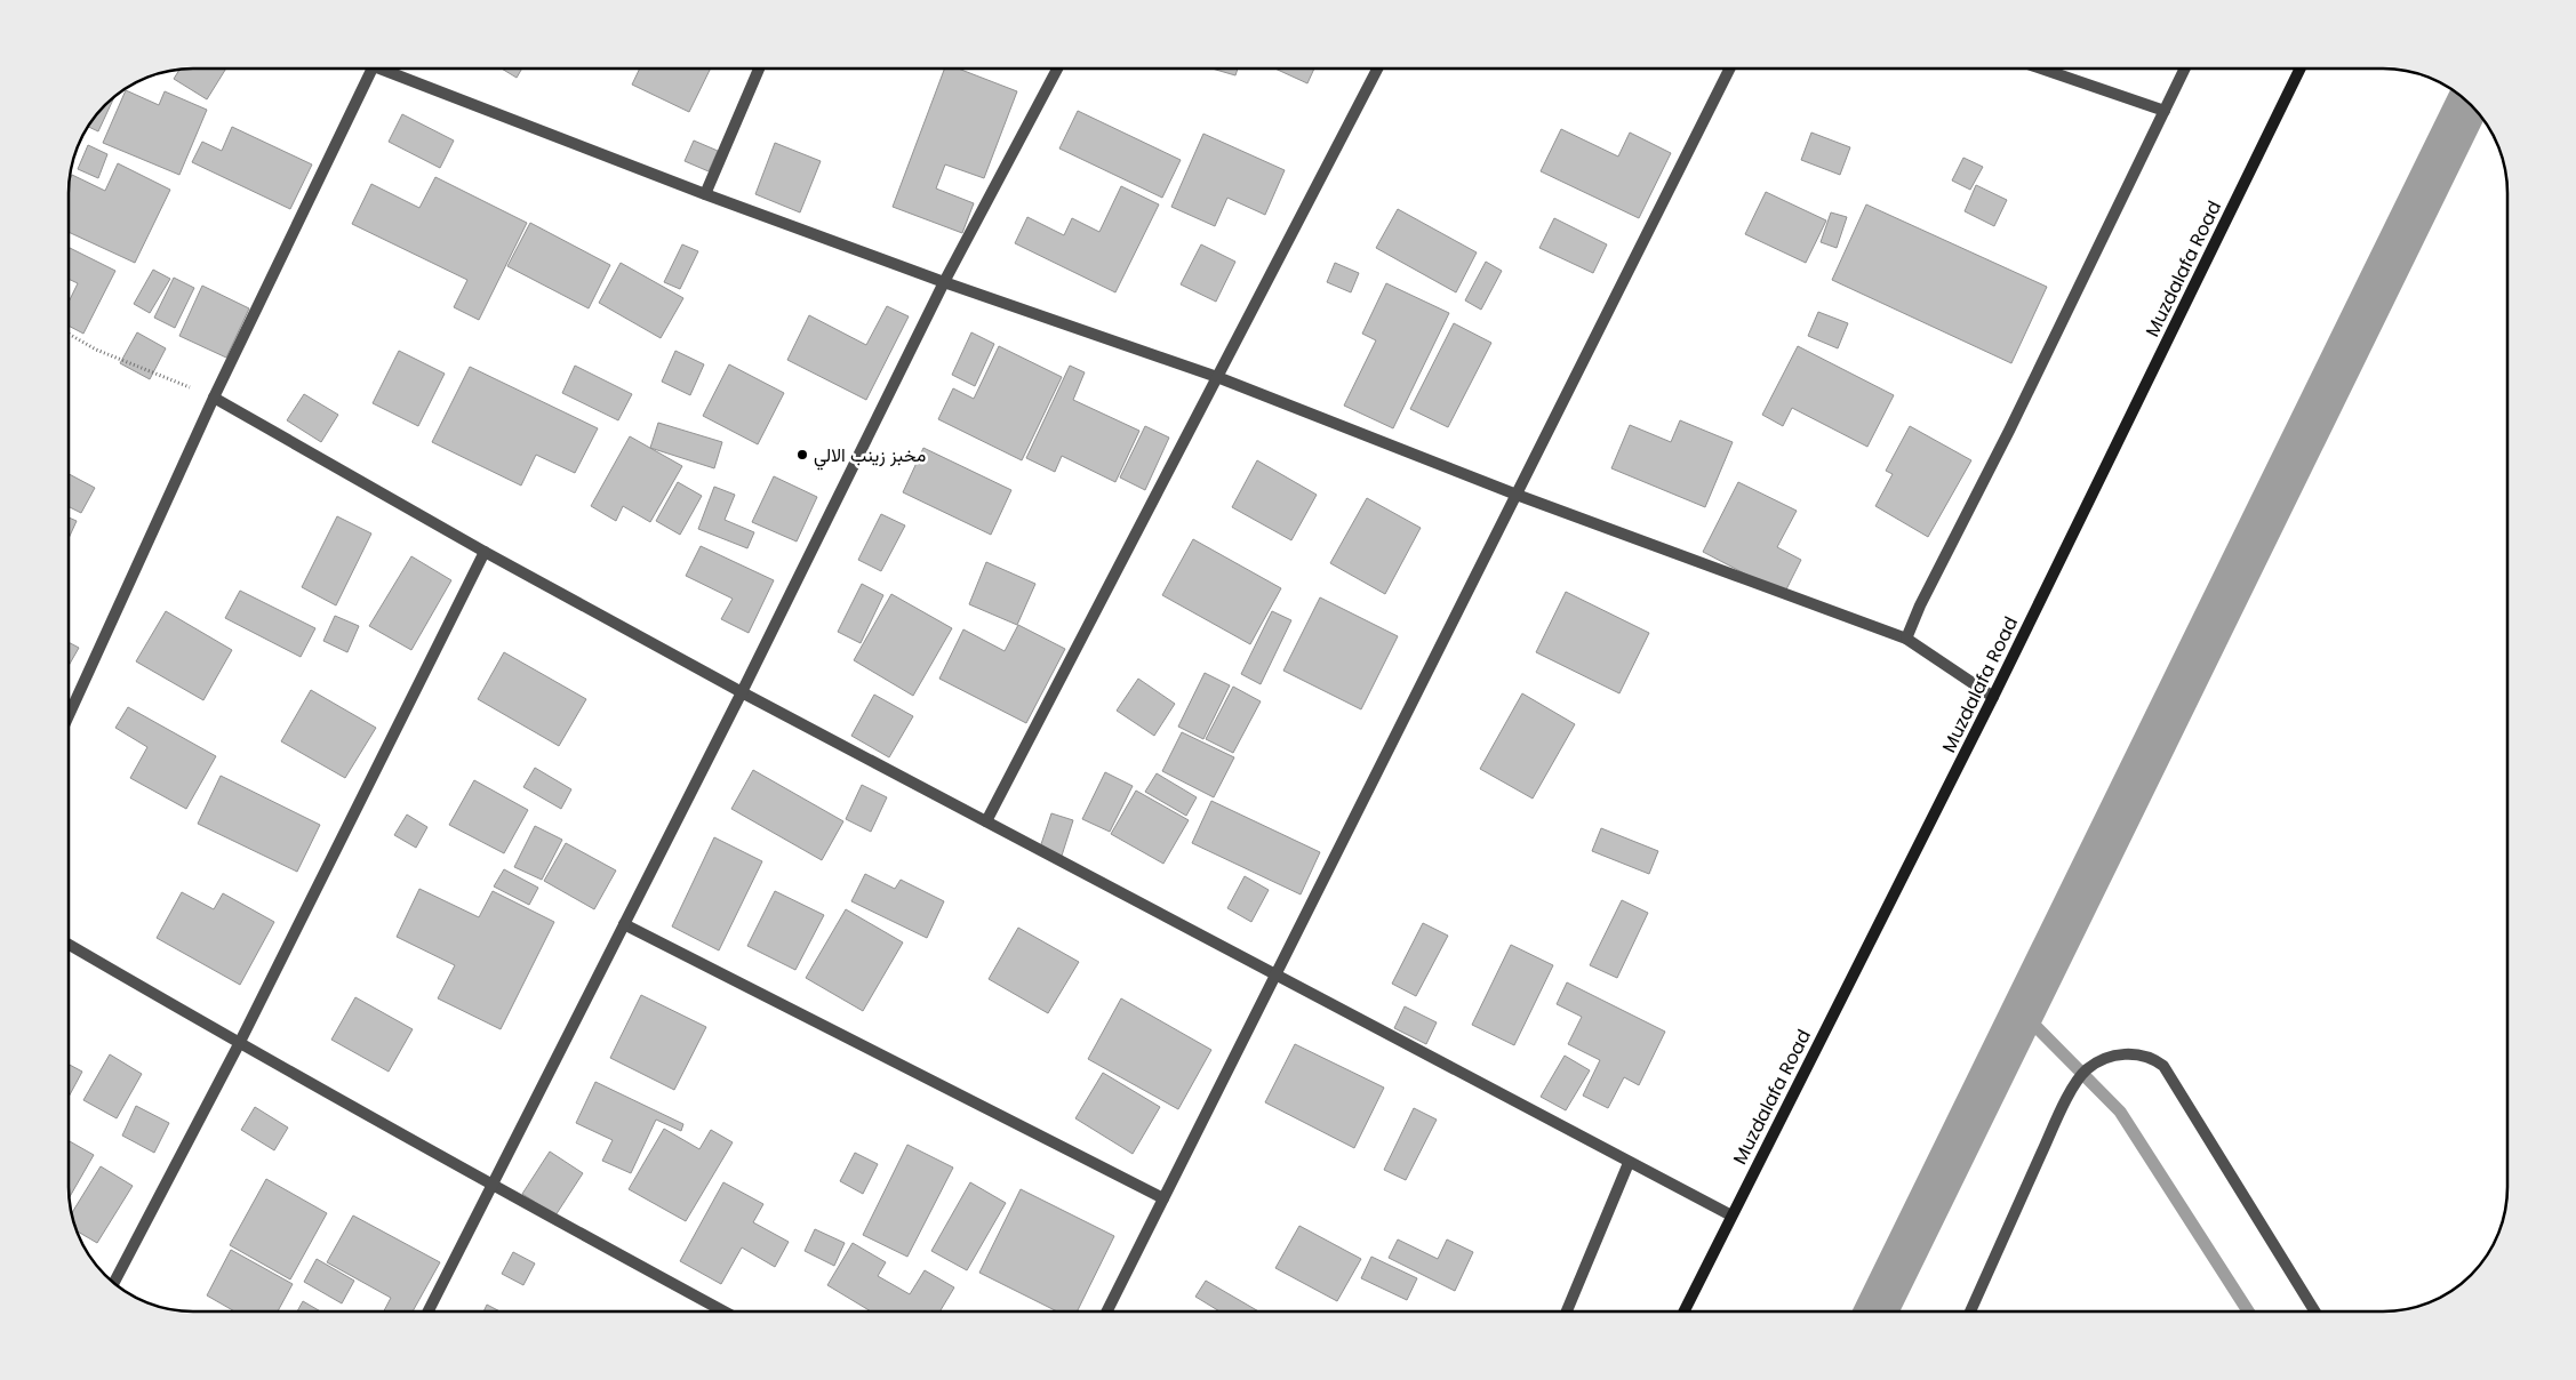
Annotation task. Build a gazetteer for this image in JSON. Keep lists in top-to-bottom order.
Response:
{
  "streets": {
    "street": ["Muzdalafa Road"]
  },
  "places": ["مخبز زينب الالي"]
}
